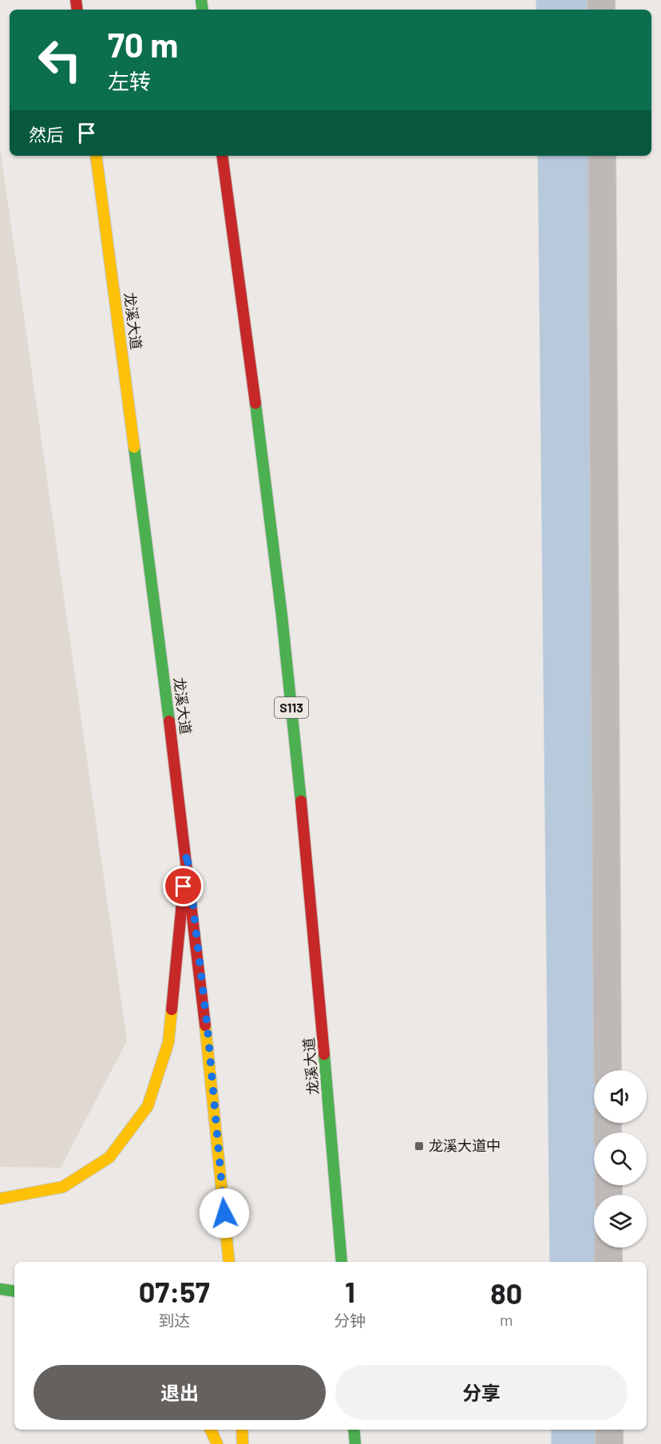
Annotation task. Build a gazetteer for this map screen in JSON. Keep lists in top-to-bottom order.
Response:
{
  "streets": {
    "main road": ["龙溪大道", "S113"]
  },
  "places": {
    "transit": ["龙溪大道中"]
  },
  "page": {
    "turn": ["70 m", "左转"],
    "then": "然后",
    "eta": [
      "07:57",
      "到达",
      "1",
      "分钟",
      "80",
      "m"
    ],
    "buttons": ["退出", "分享"]
  }
}
